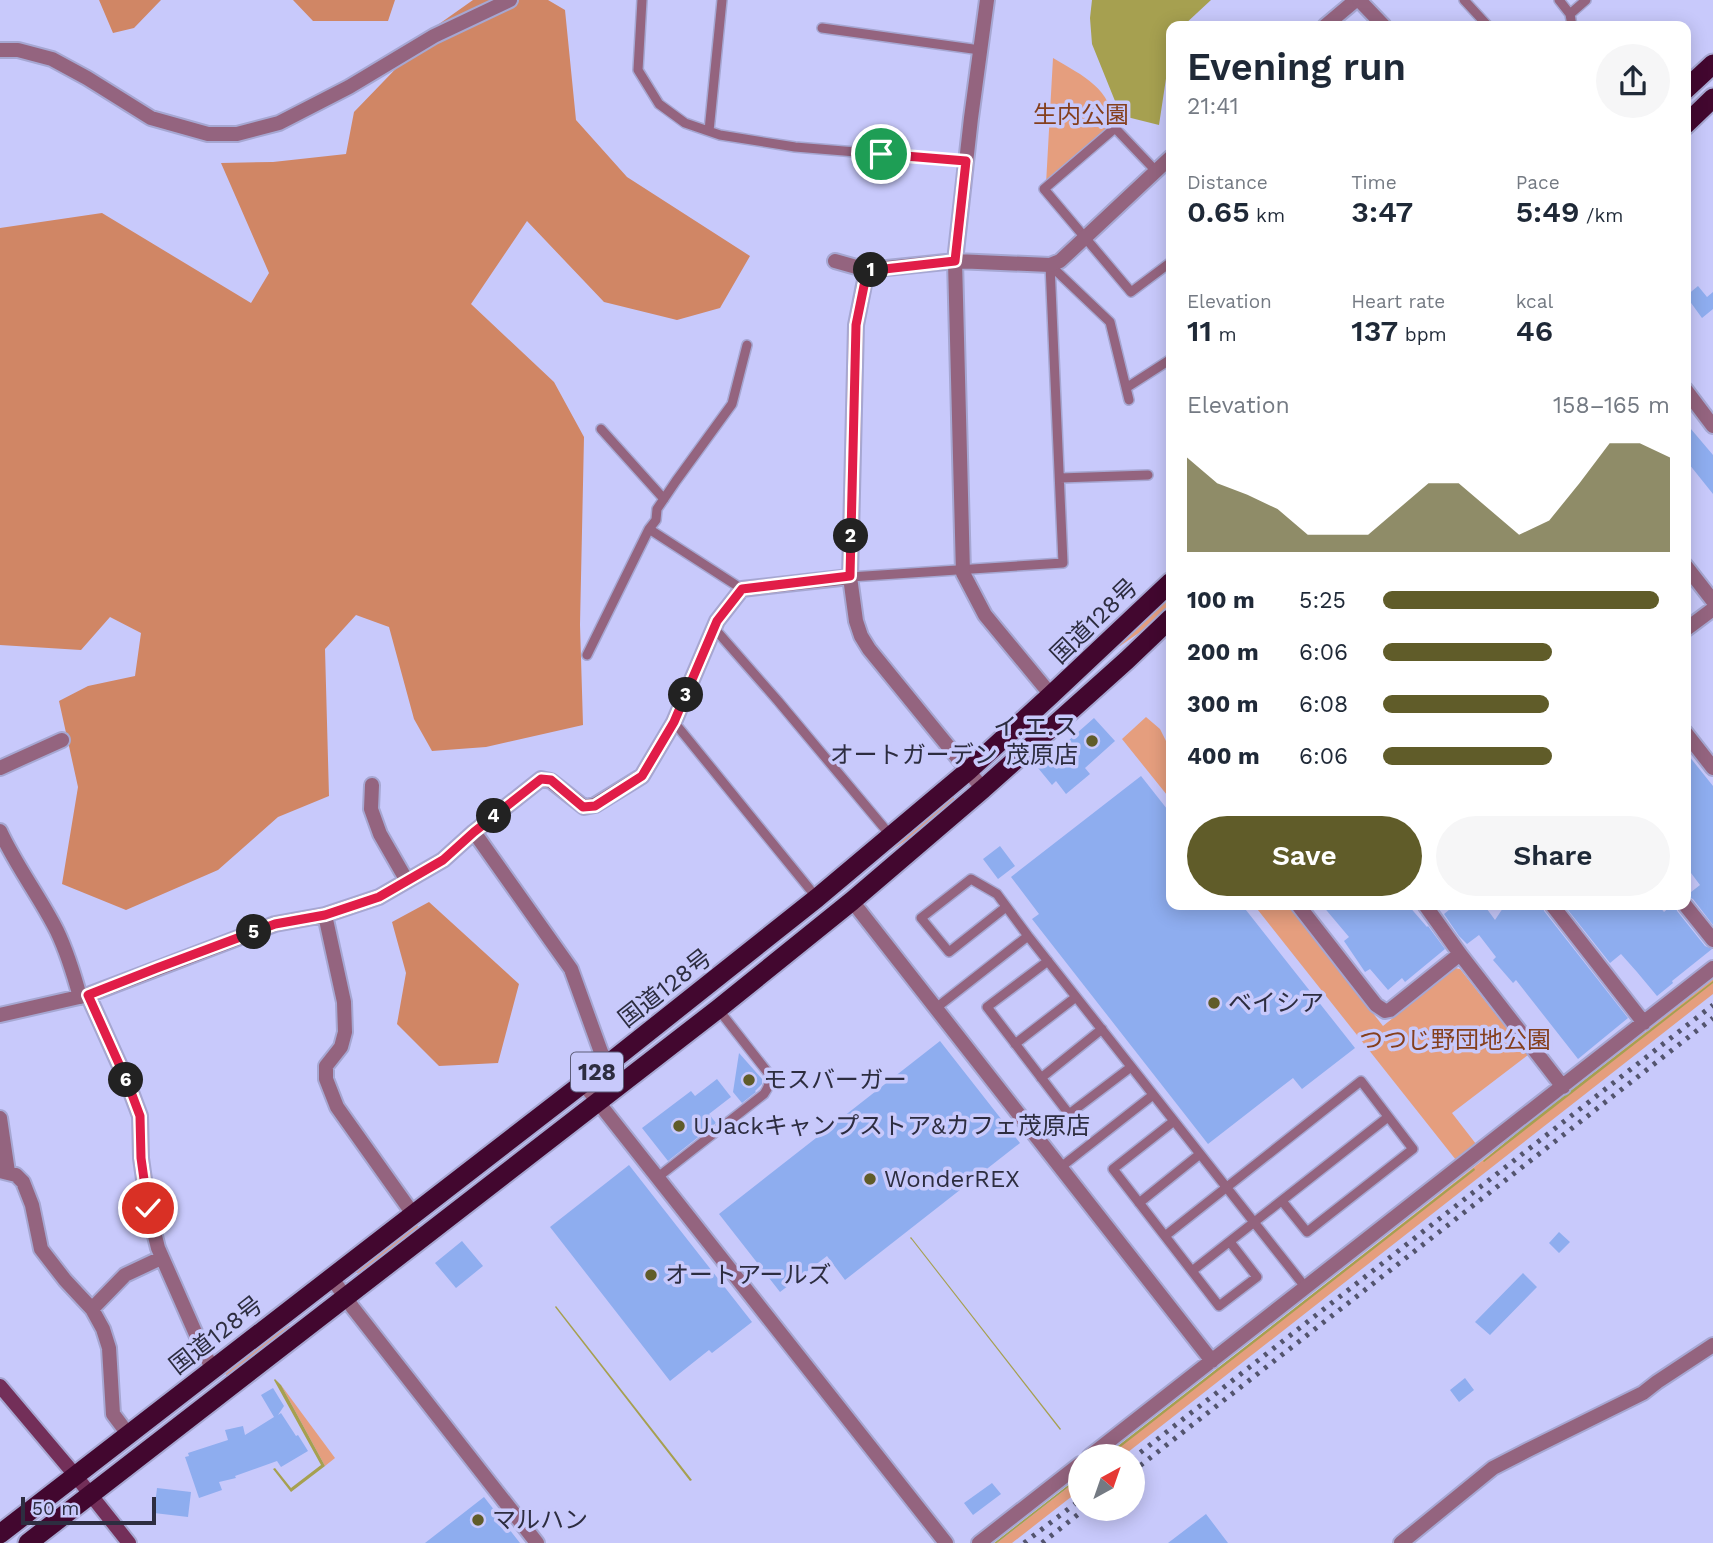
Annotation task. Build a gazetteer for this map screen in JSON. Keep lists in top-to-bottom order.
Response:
{
  "streets": {
    "highway": ["国道128号", "128"]
  },
  "parks": ["生内公園", "つつじ野団地公園"],
  "places": [
    "イ.エ.ス オートガーデン 茂原店",
    "ベイシア",
    "モスバーガー",
    "UJackキャンプストア&カフェ茂原店",
    "WonderREX",
    "オートアールズ",
    "マルハン"
  ],
  "scale_bar": "50 m",
  "north": "top right",
  "page": {
    "heading": ["Evening run", "21:41"],
    "stats": [
      ["Distance", "0.65 km"],
      ["Time", "3:47"],
      ["Pace", "5:49 /km"],
      ["Elevation", "11 m"],
      ["Heart rate", "137 bpm"],
      ["kcal", "46"]
    ],
    "pins": [
      "1",
      "2",
      "3",
      "4",
      "5",
      "6"
    ],
    "chart": ["Elevation", "158–165 m"],
    "list": [
      {
        "name": "100 m",
        "note": "5:25"
      },
      {
        "name": "200 m",
        "note": "6:06"
      },
      {
        "name": "300 m",
        "note": "6:08"
      },
      {
        "name": "400 m",
        "note": "6:06"
      }
    ],
    "buttons": ["Save", "Share"],
    "scale": "50 m"
  }
}
